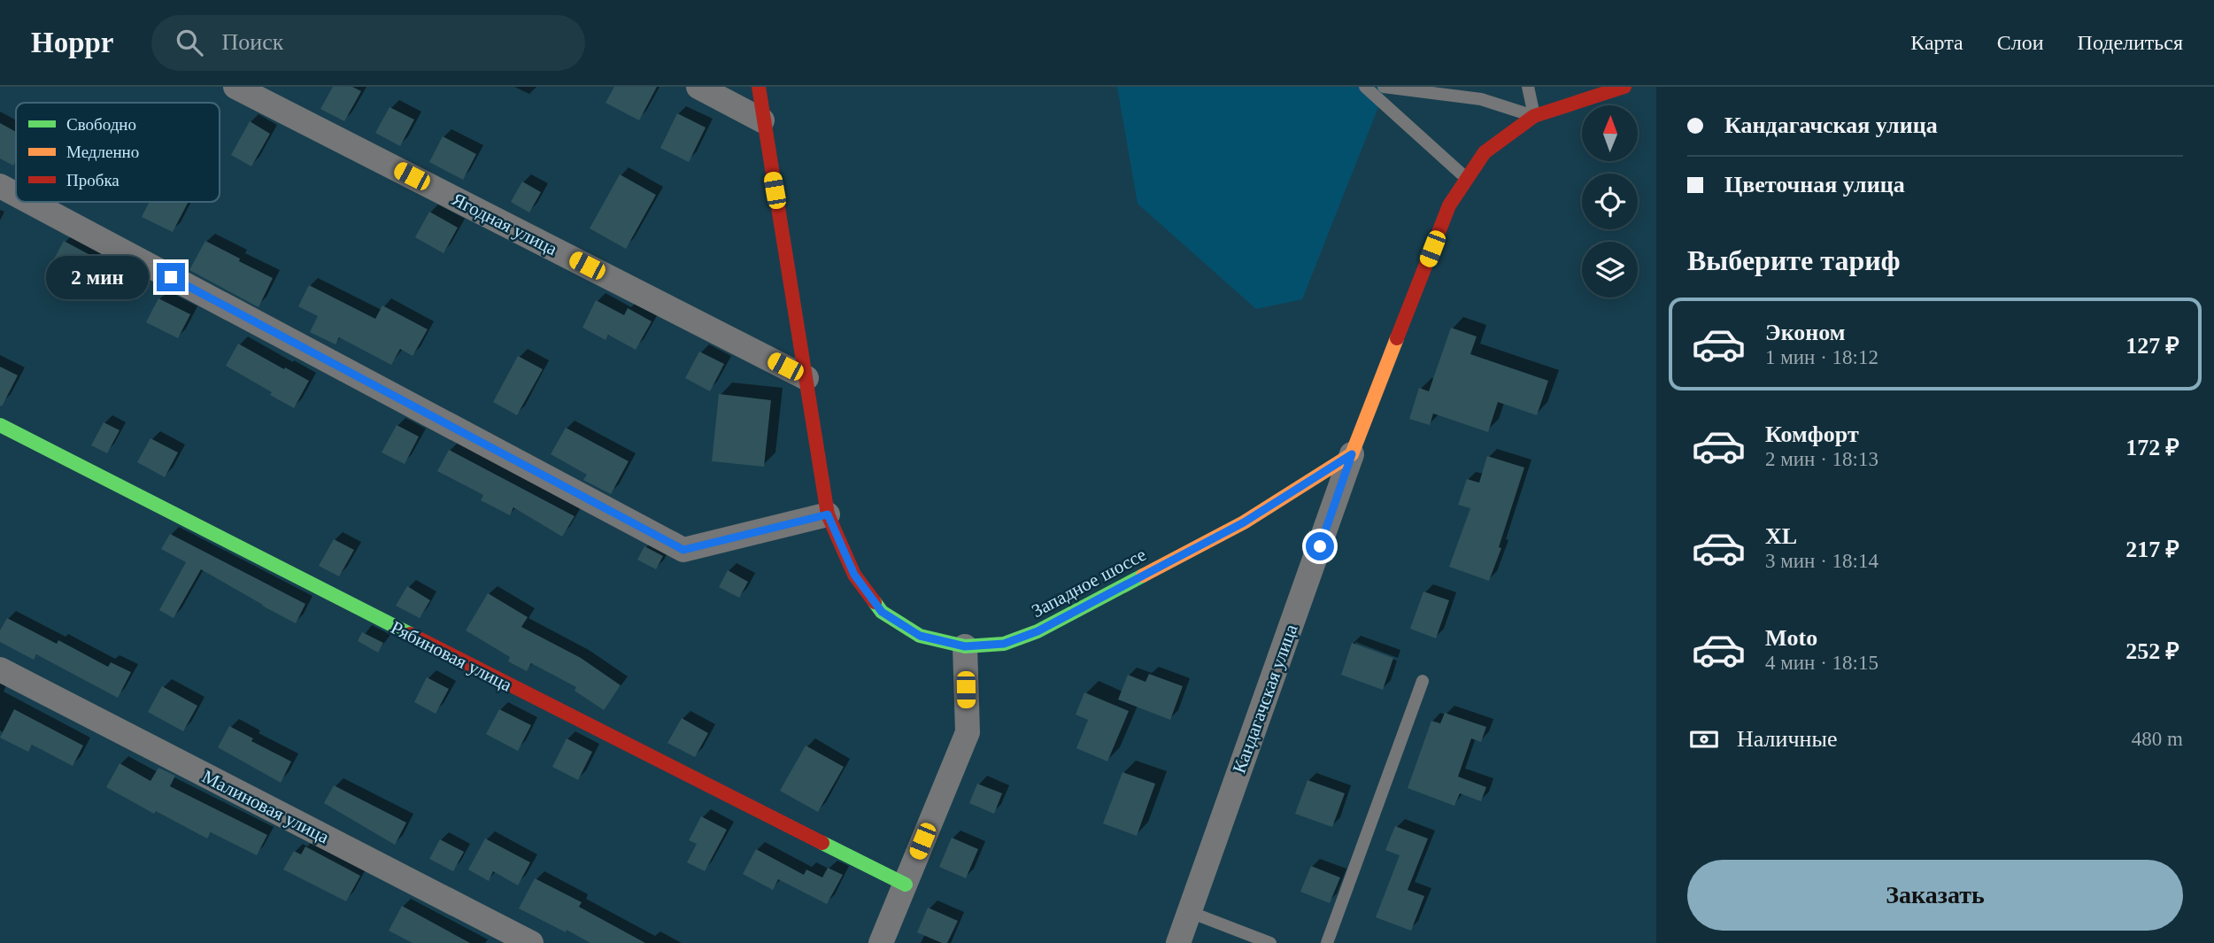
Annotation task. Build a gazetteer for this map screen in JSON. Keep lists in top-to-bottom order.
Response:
{
  "streets": {
    "main road": ["Западное шоссе", "Рябиновая улица"],
    "street": ["Ягодная улица", "Кандагачская улица", "Малиновая улица"]
  },
  "crossings": [
    ["Ягодная улица", "Западное шоссе"],
    ["Западное шоссе", "Кандагачская улица"]
  ],
  "legend": ["Свободно", "Медленно", "Пробка"],
  "north": "top",
  "page": {
    "header": "Hoppr",
    "search": "Поиск",
    "nav": ["Карта", "Слои", "Поделиться"],
    "banner": ["Кандагачская улица", "Цветочная улица"],
    "heading": "Выберите тариф",
    "bubble": "2 мин",
    "list": [
      {
        "name": "Эконом",
        "note": "1 мин · 18:12",
        "value": "127 ₽"
      },
      {
        "name": "Комфорт",
        "note": "2 мин · 18:13",
        "value": "172 ₽"
      },
      {
        "name": "XL",
        "note": "3 мин · 18:14",
        "value": "217 ₽"
      },
      {
        "name": "Moto",
        "note": "4 мин · 18:15",
        "value": "252 ₽"
      }
    ],
    "pay": ["Наличные", "480 m"],
    "buttons": "Заказать"
  }
}
